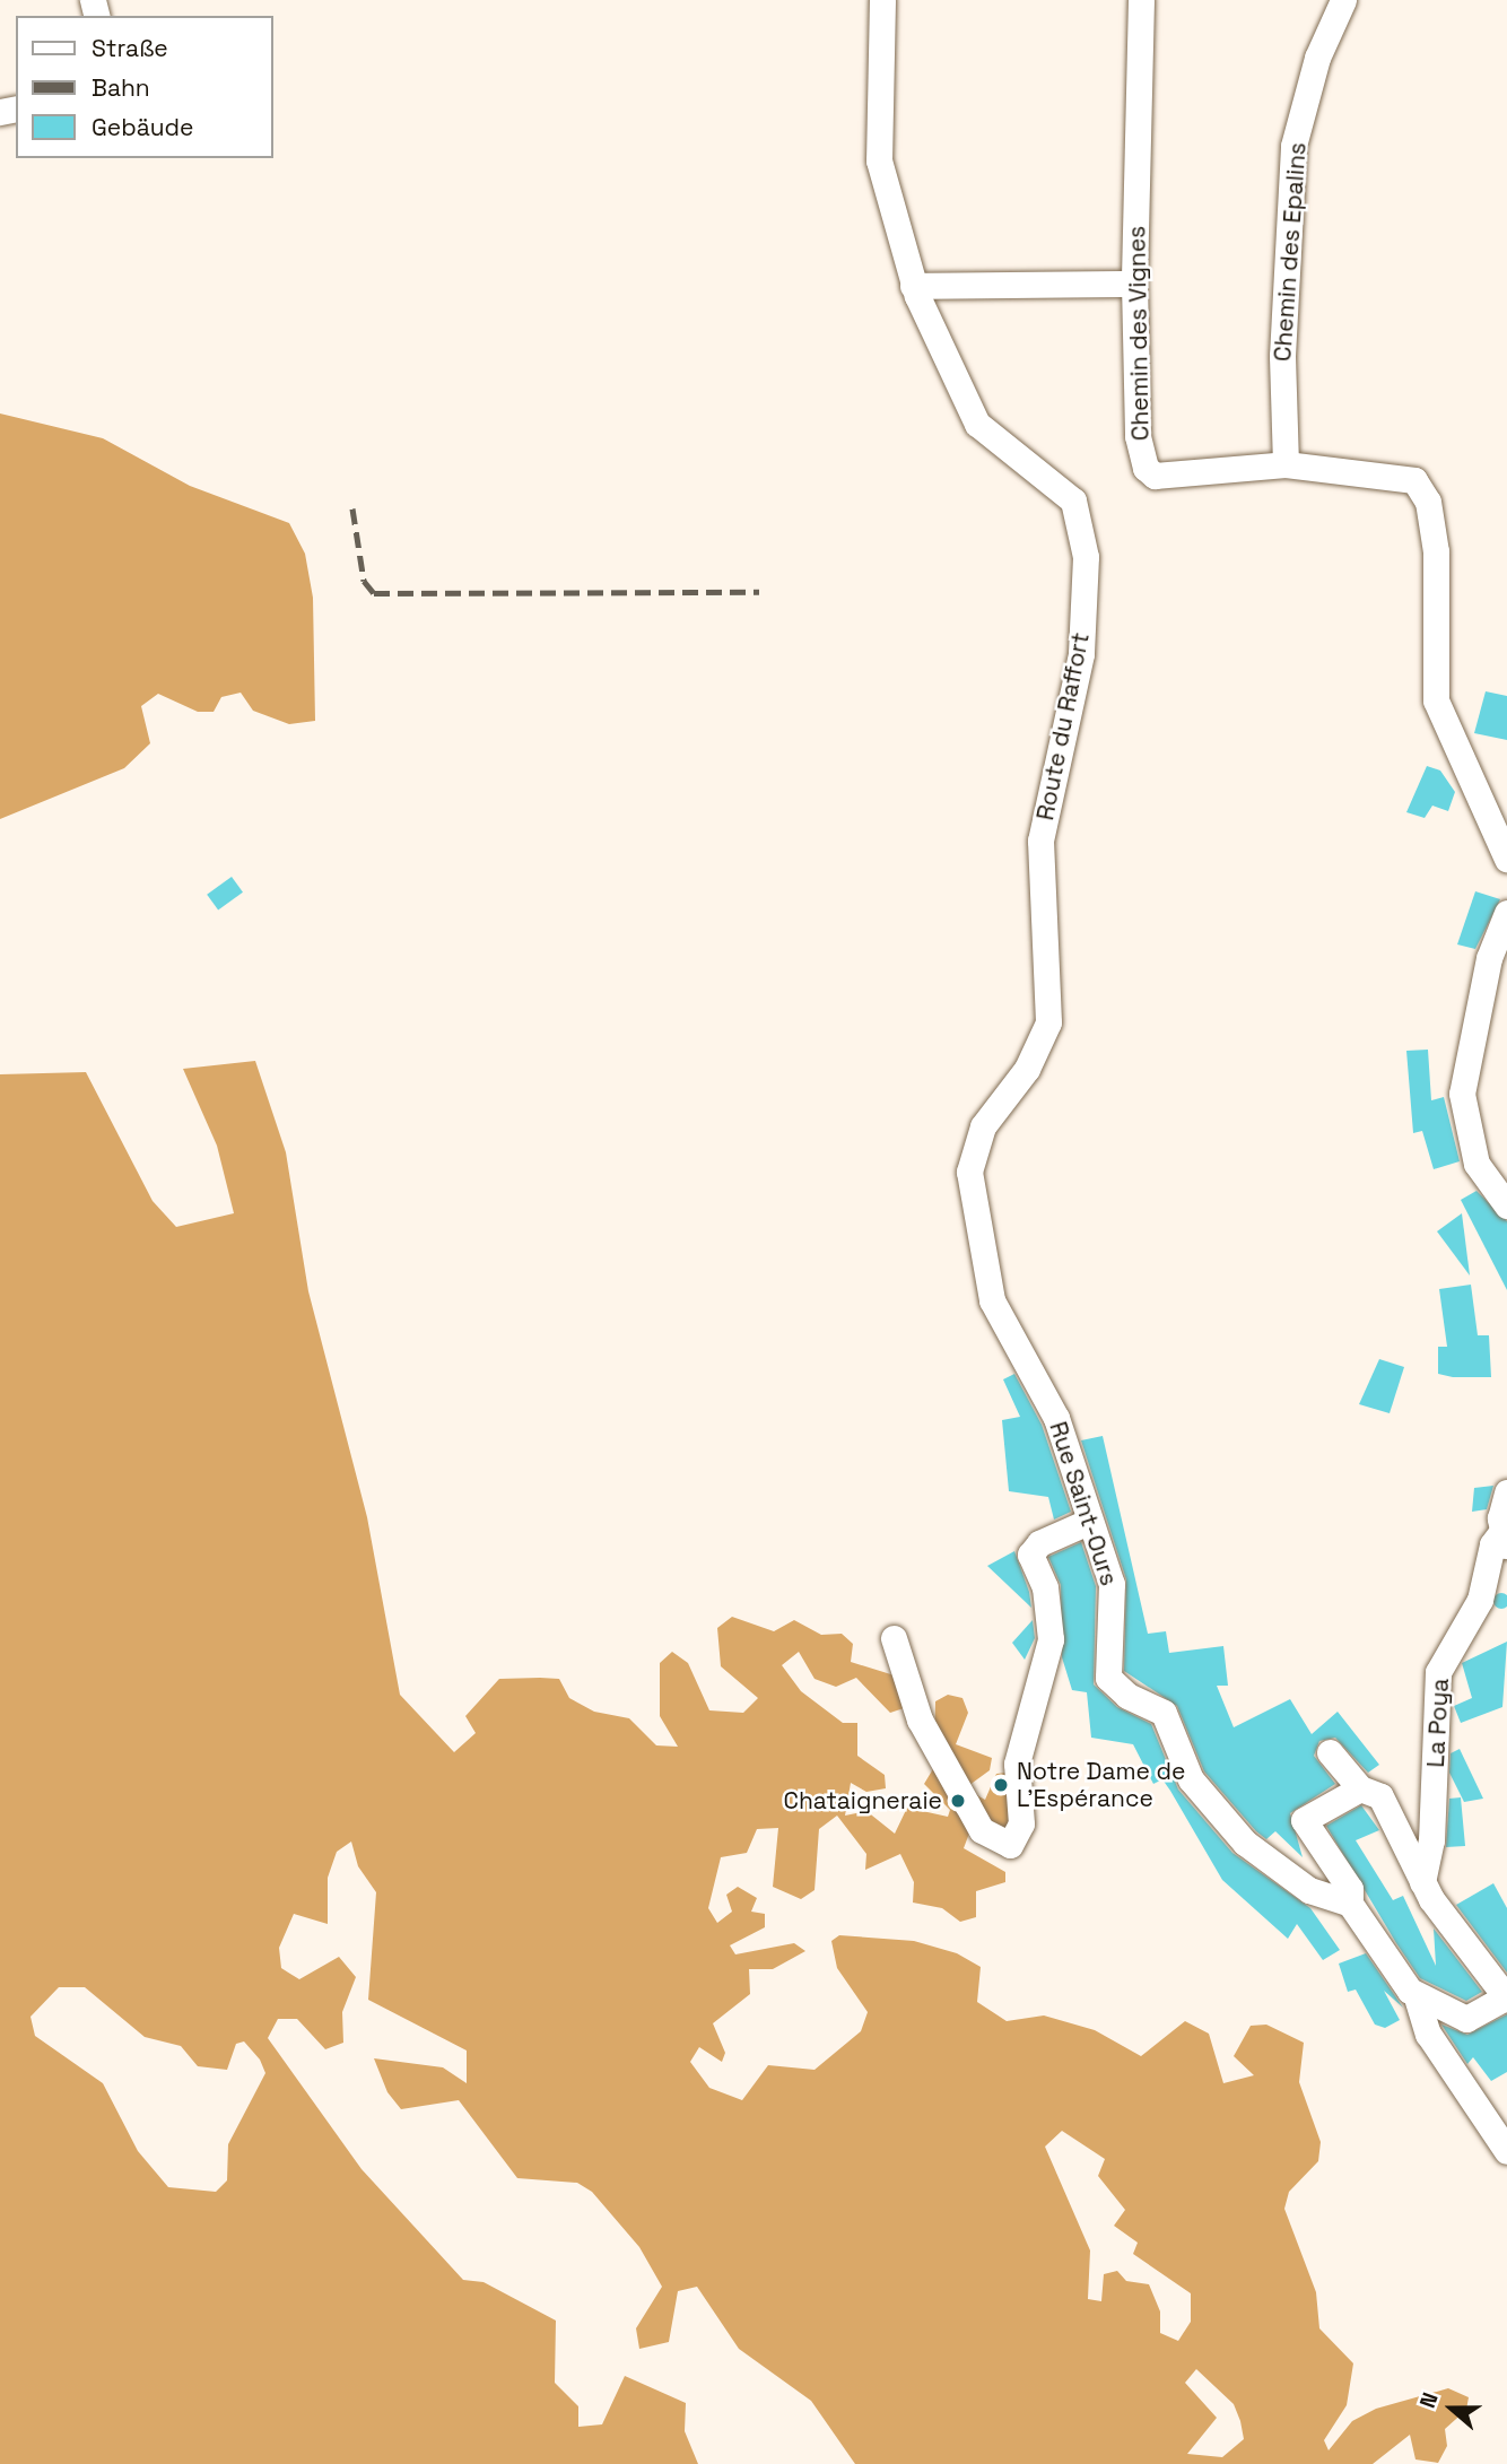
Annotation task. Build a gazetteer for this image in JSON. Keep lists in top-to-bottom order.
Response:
{
  "streets": {
    "street": [
      "Chemin des Epalins",
      "Chemin des Vignes",
      "Route du Raffort",
      "Rue Saint-Ours",
      "La Poya"
    ]
  },
  "crossings": [
    ["Chemin des Epalins", "Chemin des Vignes"],
    ["Route du Raffort", "Rue Saint-Ours"]
  ],
  "places": ["Notre Dame de L'Espérance", "Chataigneraie"],
  "legend": ["Straße", "Bahn", "Gebäude"],
  "north": "left"
}
